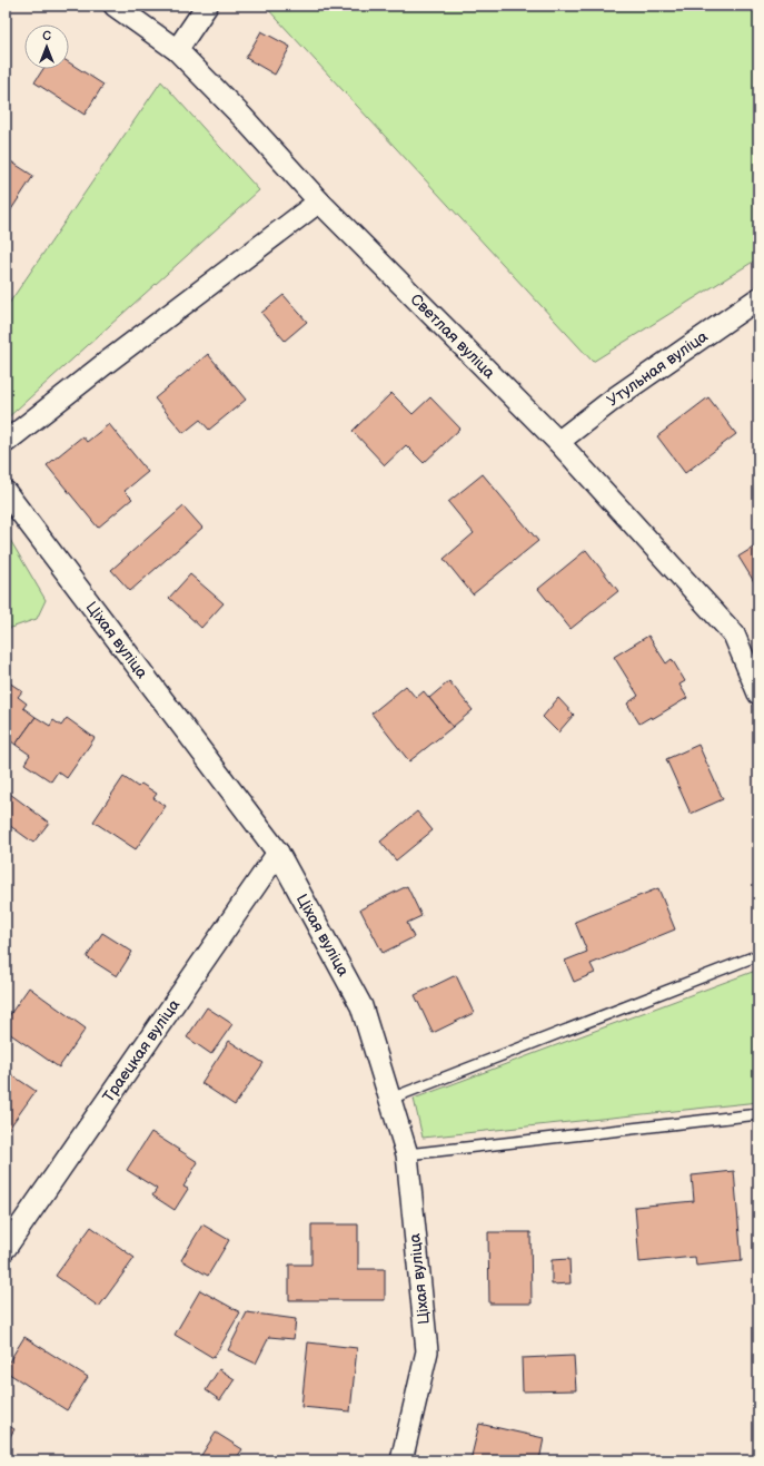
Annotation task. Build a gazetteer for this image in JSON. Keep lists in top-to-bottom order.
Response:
{
  "streets": {
    "street": [
      "Светлая вуліца",
      "Утульная вуліца",
      "Ціхая вуліца",
      "Траецкая вуліца"
    ]
  },
  "crossings": [
    ["Светлая вуліца", "Утульная вуліца"],
    ["Ціхая вуліца", "Траецкая вуліца"]
  ],
  "north": "top"
}
